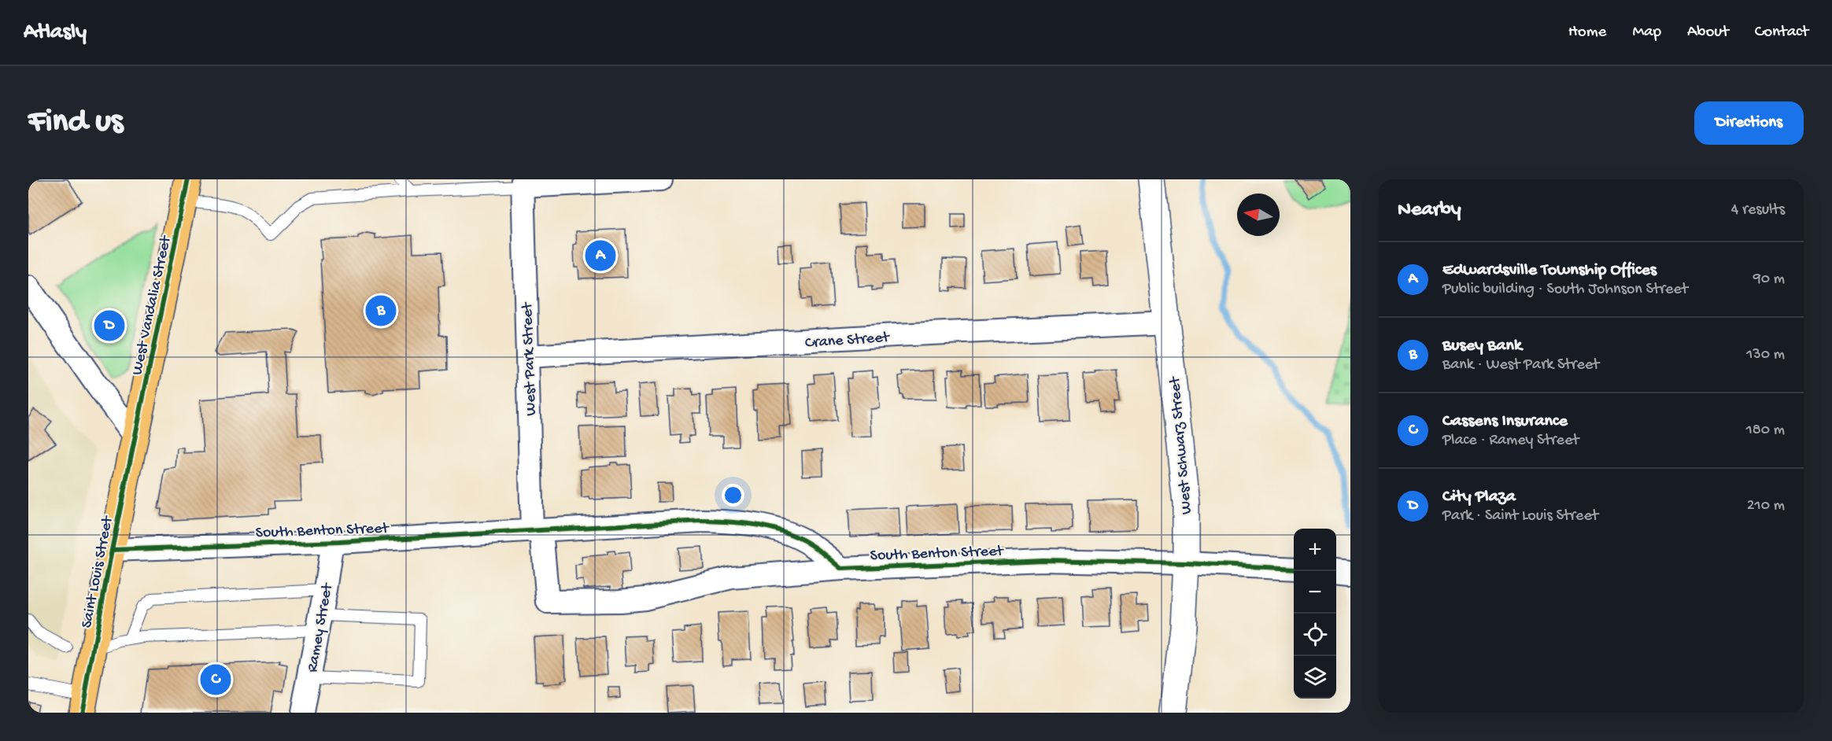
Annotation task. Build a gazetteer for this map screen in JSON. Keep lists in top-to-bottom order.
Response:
{
  "streets": {
    "main road": ["West Vandalia Street", "Saint Louis Street"],
    "street": [
      "Crane Street",
      "West Park Street",
      "West Schwarz Street",
      "South Benton Street",
      "Ramey Street"
    ]
  },
  "crossings": [
    ["West Vandalia Street", "Saint Louis Street"],
    ["Crane Street", "West Park Street"],
    ["Crane Street", "West Schwarz Street"],
    ["West Park Street", "South Benton Street"],
    ["West Schwarz Street", "South Benton Street"],
    ["South Benton Street", "Saint Louis Street"],
    ["South Benton Street", "Ramey Street"]
  ],
  "north": "left",
  "page": {
    "header": "Atlasly",
    "nav": [
      "Home",
      "Map",
      "About",
      "Contact"
    ],
    "buttons": "Directions",
    "title": "Find us",
    "heading": ["Nearby", "4 results"],
    "pins": [
      "A",
      "B",
      "D",
      "C"
    ],
    "list": [
      {
        "mark": "A",
        "name": "Edwardsville Township Offices",
        "note": "Public building · South Johnson Street",
        "value": "90 m"
      },
      {
        "mark": "B",
        "name": "Busey Bank",
        "note": "Bank · West Park Street",
        "value": "130 m"
      },
      {
        "mark": "C",
        "name": "Cassens Insurance",
        "note": "Place · Ramey Street",
        "value": "180 m"
      },
      {
        "mark": "D",
        "name": "City Plaza",
        "note": "Park · Saint Louis Street",
        "value": "210 m"
      }
    ],
    "map_buttons": ["+", "−"]
  }
}
